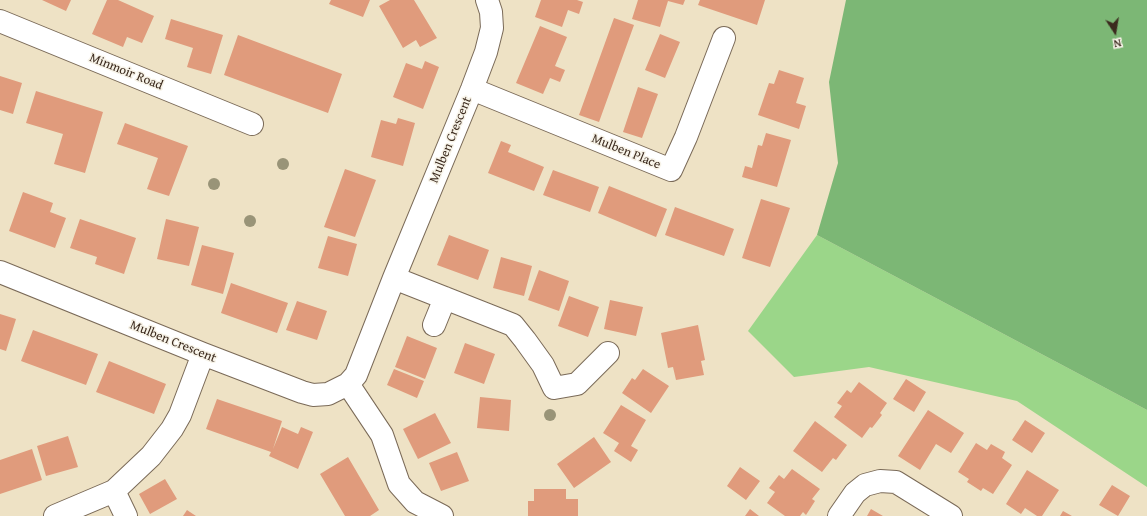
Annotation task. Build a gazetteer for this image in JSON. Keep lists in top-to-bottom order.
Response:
{
  "streets": {
    "street": ["Minmoir Road", "Mulben Crescent", "Mulben Place"]
  },
  "crossings": [
    ["Mulben Crescent", "Mulben Place"]
  ],
  "north": "bottom"
}
